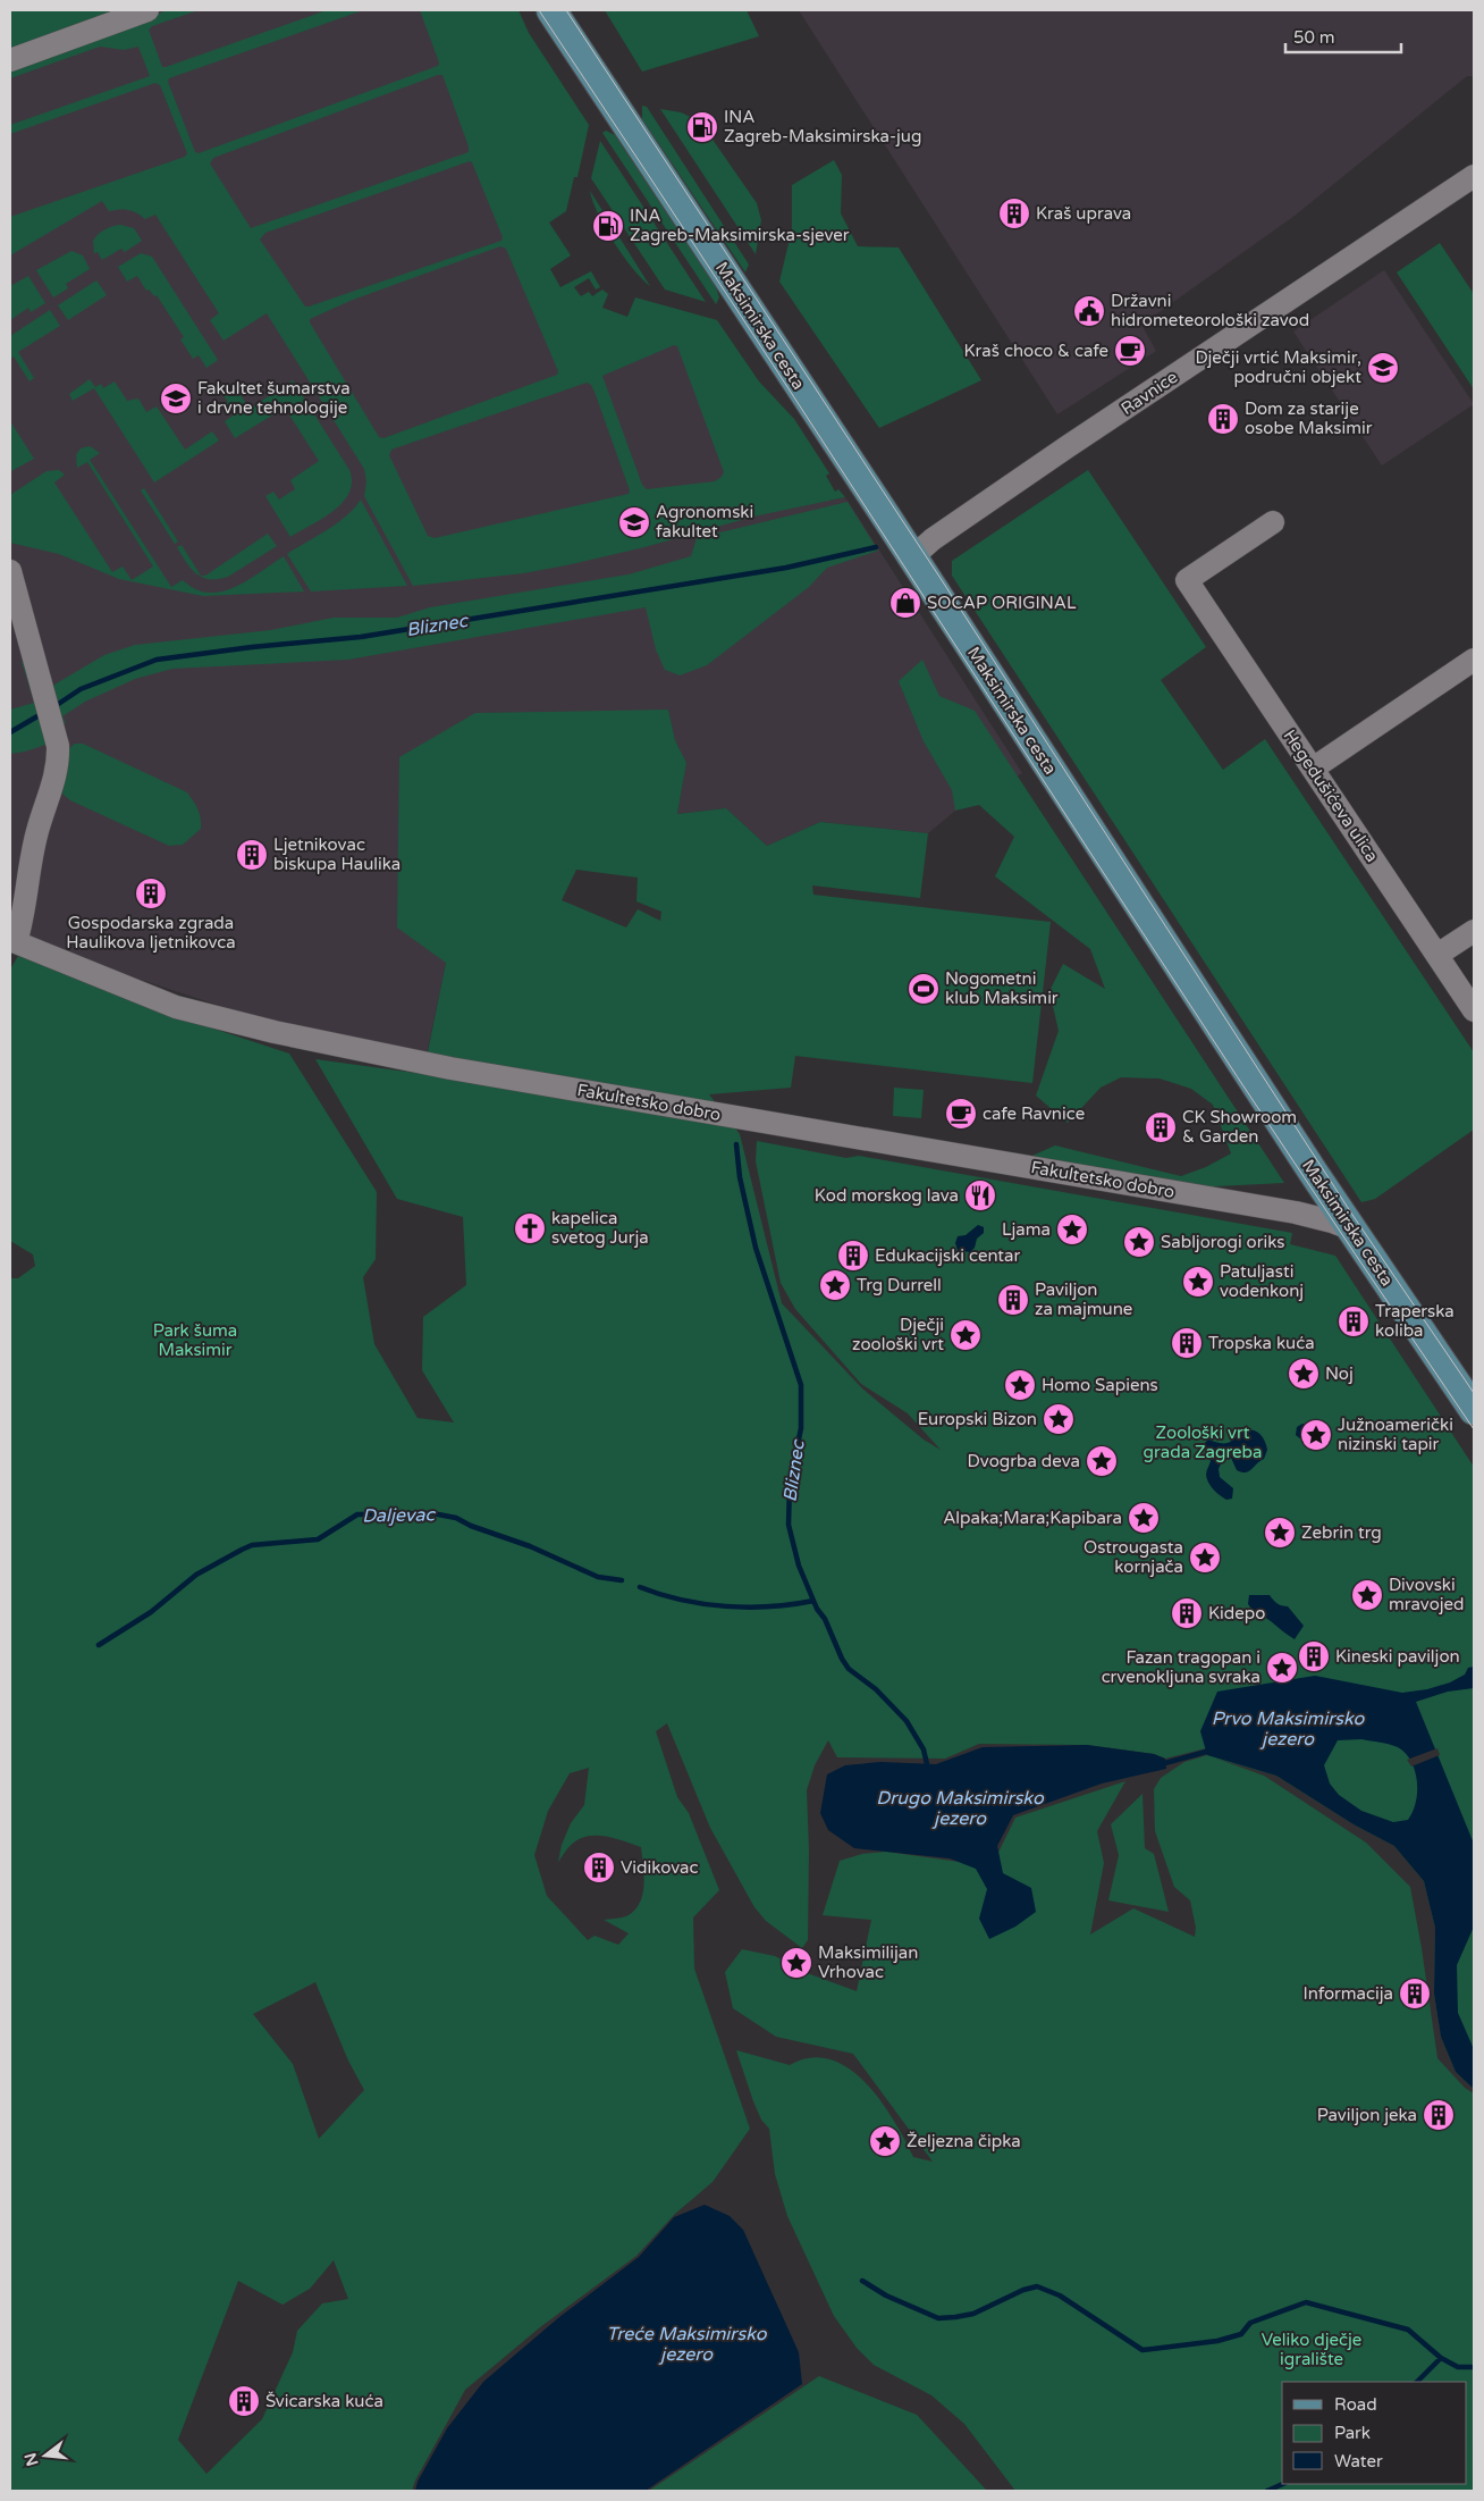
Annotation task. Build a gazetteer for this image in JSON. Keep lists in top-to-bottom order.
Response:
{
  "streets": {
    "main road": ["Maksimirska cesta"],
    "street": ["Ravnice", "Hegedušićeva ulica", "Fakultetsko dobro"]
  },
  "crossings": [
    ["Maksimirska cesta", "Ravnice"],
    ["Maksimirska cesta", "Fakultetsko dobro"]
  ],
  "water": [
    "Bliznec",
    "Daljevac",
    "Prvo Maksimirsko jezero",
    "Drugo Maksimirsko jezero",
    "Treće Maksimirsko jezero"
  ],
  "parks": ["Park šuma Maksimir", "Zoološki vrt grada Zagreba", "Veliko dječje igralište"],
  "places": {
    "fuel station": ["INA Zagreb-Maksimirska-jug", "INA Zagreb-Maksimirska-sjever"],
    "building": [
      "Kraš uprava",
      "Dom za starije osobe Maksimir",
      "Ljetnikovac biskupa Haulika",
      "Gospodarska zgrada Haulikova ljetnikovca",
      "CK Showroom & Garden",
      "Edukacijski centar",
      "Paviljon za majmune",
      "Traperska koliba",
      "Tropska kuća",
      "Kidepo",
      "Kineski paviljon",
      "Vidikovac",
      "Informacija",
      "Paviljon jeka",
      "Švicarska kuća"
    ],
    "public building": ["Državni hidrometeorološki zavod"],
    "cafe": ["Kraš choco & cafe", "cafe Ravnice"],
    "school or university": ["Dječji vrtić Maksimir, područni objekt", "Fakultet šumarstva i drvne tehnologije", "Agronomski fakultet"],
    "shop": ["SOCAP ORIGINAL"],
    "sports": ["Nogometni klub Maksimir"],
    "restaurant": ["Kod morskog lava"],
    "church": ["kapelica svetog Jurja"],
    "place": [
      "Ljama",
      "Sabljorogi oriks",
      "Patuljasti vodenkonj",
      "Trg Durrell",
      "Dječji zoološki vrt",
      "Noj",
      "Homo Sapiens",
      "Europski Bizon",
      "Južnoamerički nizinski tapir",
      "Dvogrba deva",
      "Alpaka;Mara;Kapibara",
      "Zebrin trg",
      "Ostrougasta kornjača",
      "Divovski mravojed",
      "Fazan tragopan i crvenokljuna svraka",
      "Maksimilijan Vrhovac",
      "Željezna čipka"
    ]
  },
  "legend": ["Road", "Park", "Water"],
  "scale_bar": "50 m",
  "north": "left"
}
